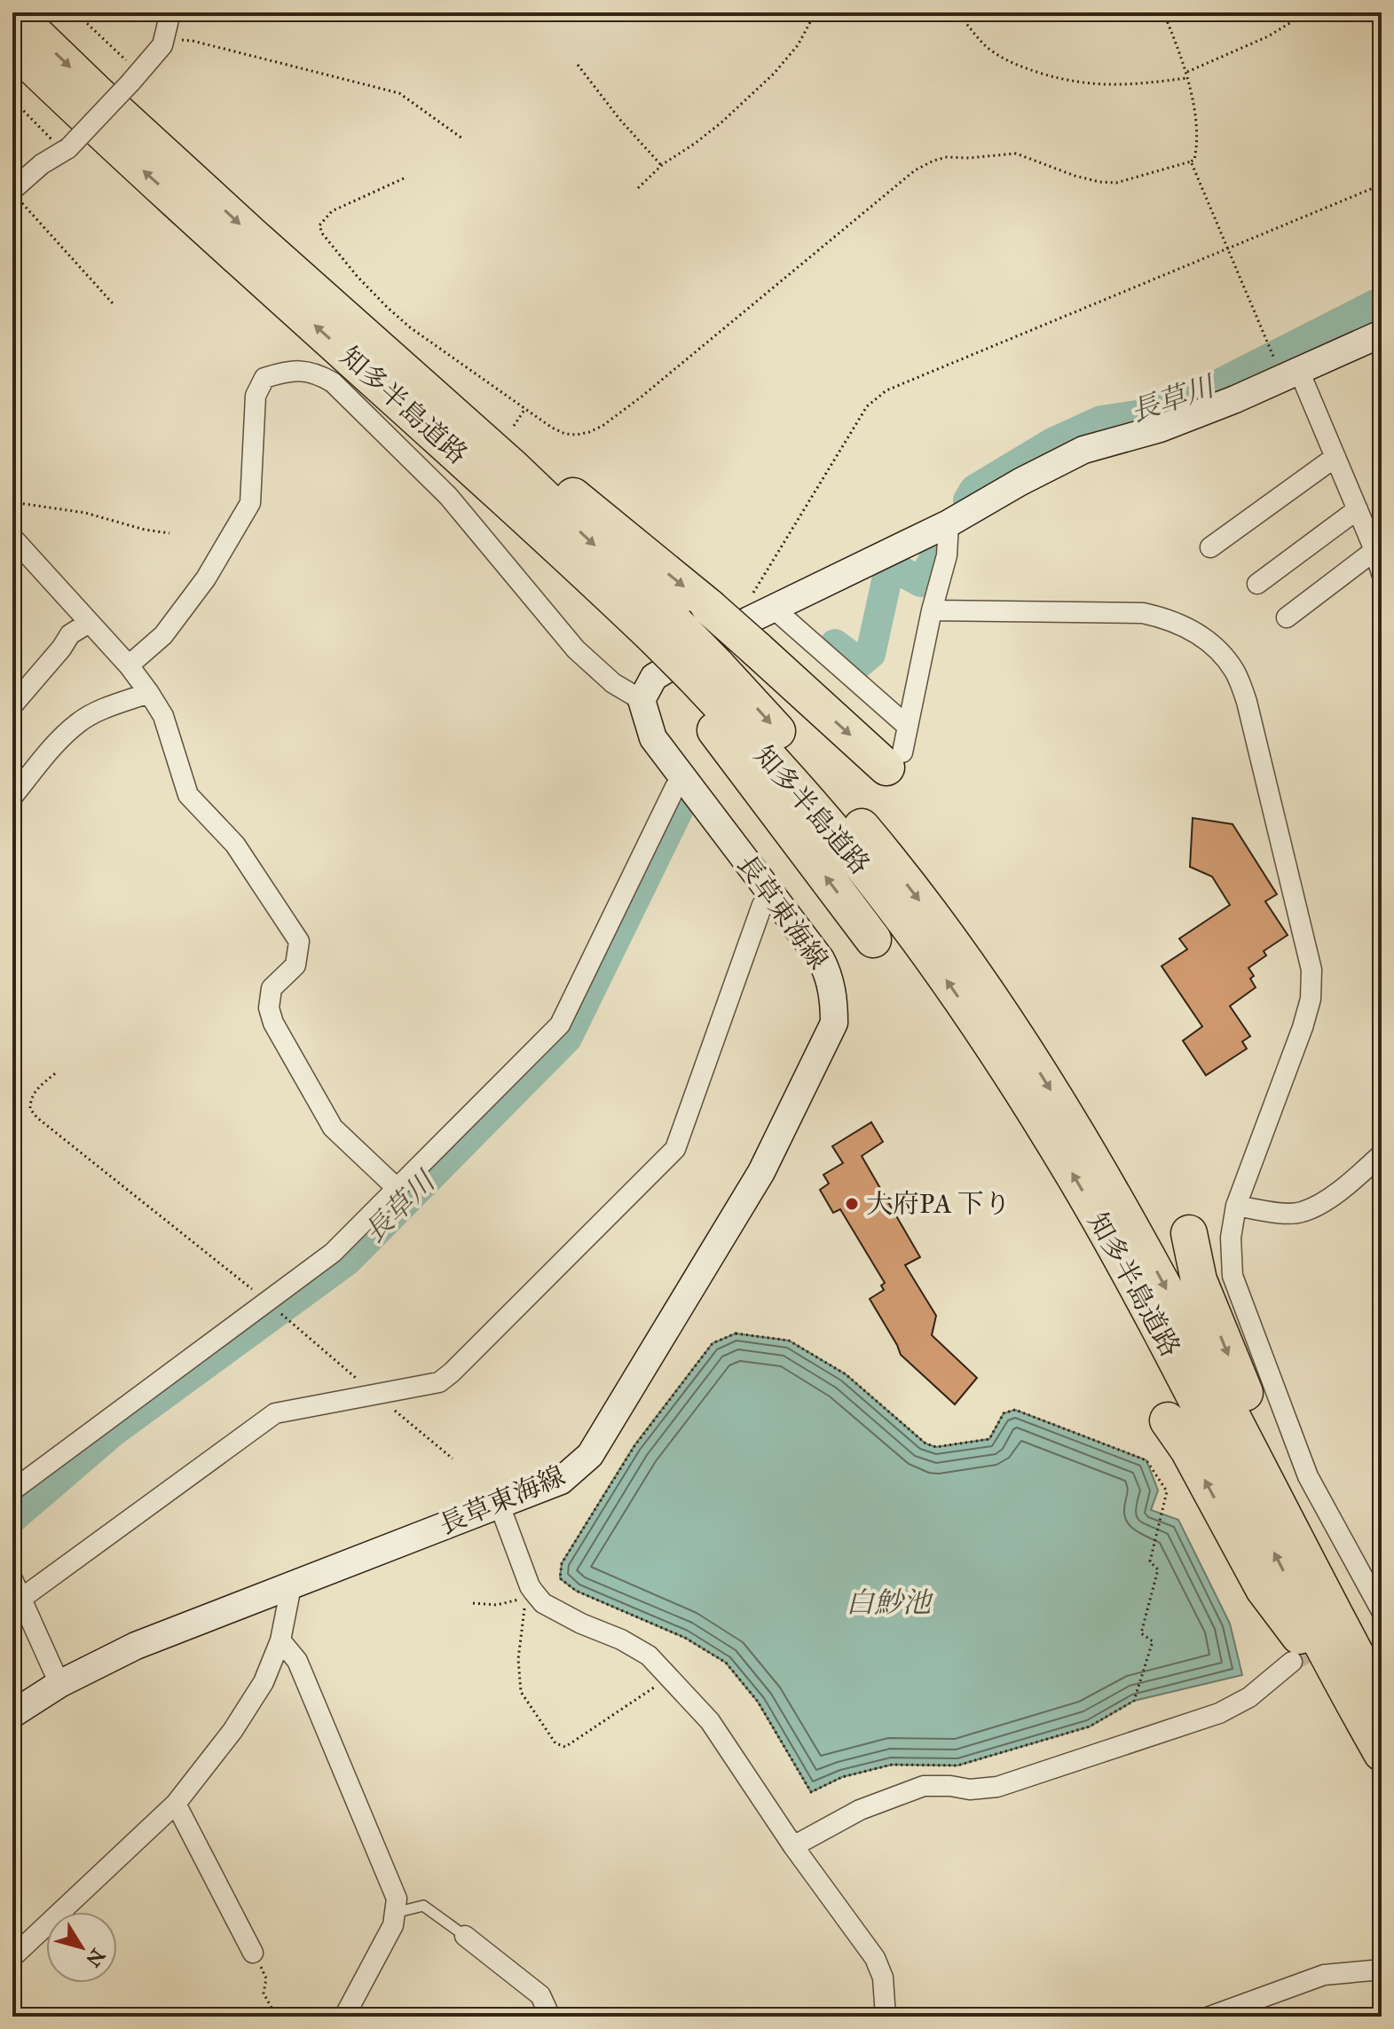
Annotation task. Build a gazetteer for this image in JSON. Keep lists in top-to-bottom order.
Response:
{
  "streets": {
    "highway": ["知多半島道路"],
    "main road": ["長草東海線"]
  },
  "crossings": [
    ["知多半島道路", "長草東海線"]
  ],
  "water": ["長草川", "白魦池"],
  "places": ["大府PA 下り"],
  "north": "bottom right"
}
